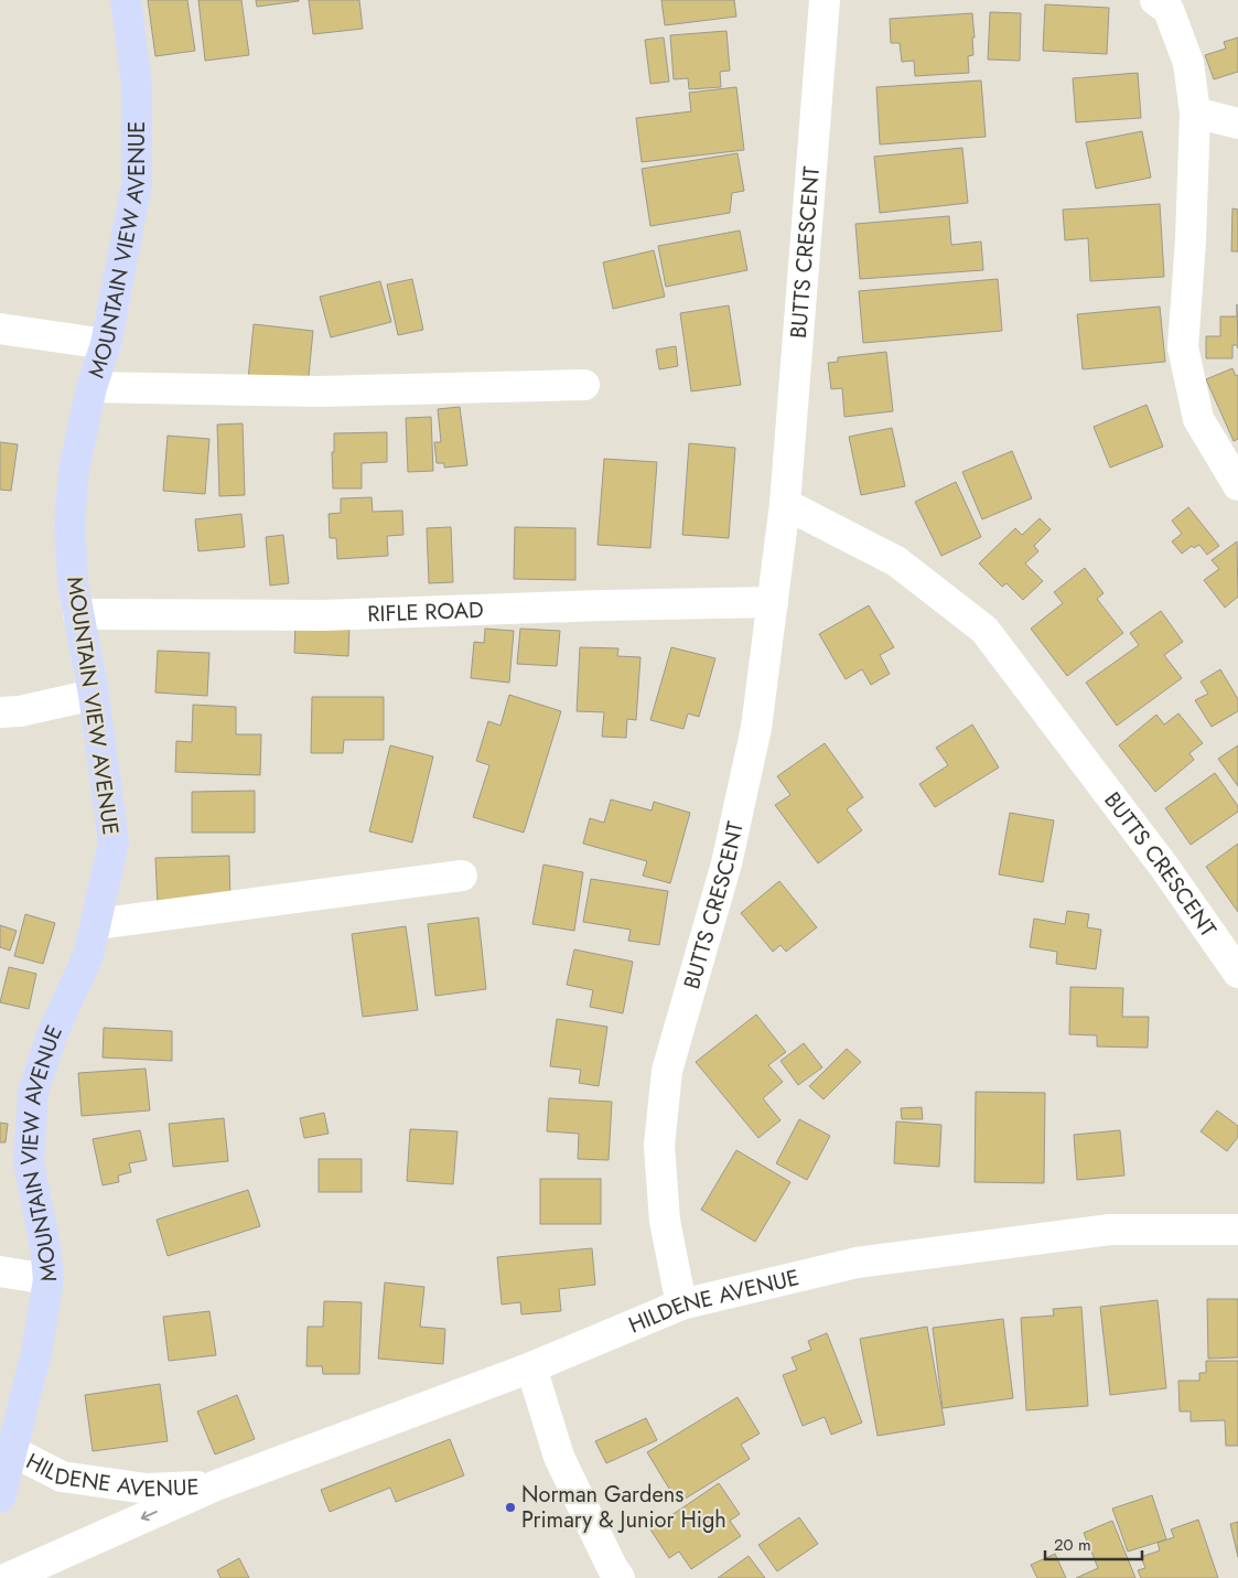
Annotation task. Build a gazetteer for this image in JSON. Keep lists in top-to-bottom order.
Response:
{
  "streets": {
    "main road": ["MOUNTAIN VIEW AVENUE"],
    "street": ["BUTTS CRESCENT", "RIFLE ROAD", "HILDENE AVENUE"]
  },
  "crossings": [
    ["MOUNTAIN VIEW AVENUE", "RIFLE ROAD"],
    ["MOUNTAIN VIEW AVENUE", "HILDENE AVENUE"],
    ["BUTTS CRESCENT", "RIFLE ROAD"],
    ["BUTTS CRESCENT", "HILDENE AVENUE"]
  ],
  "places": ["Norman Gardens Primary & Junior High"],
  "scale_bar": "20 m"
}
